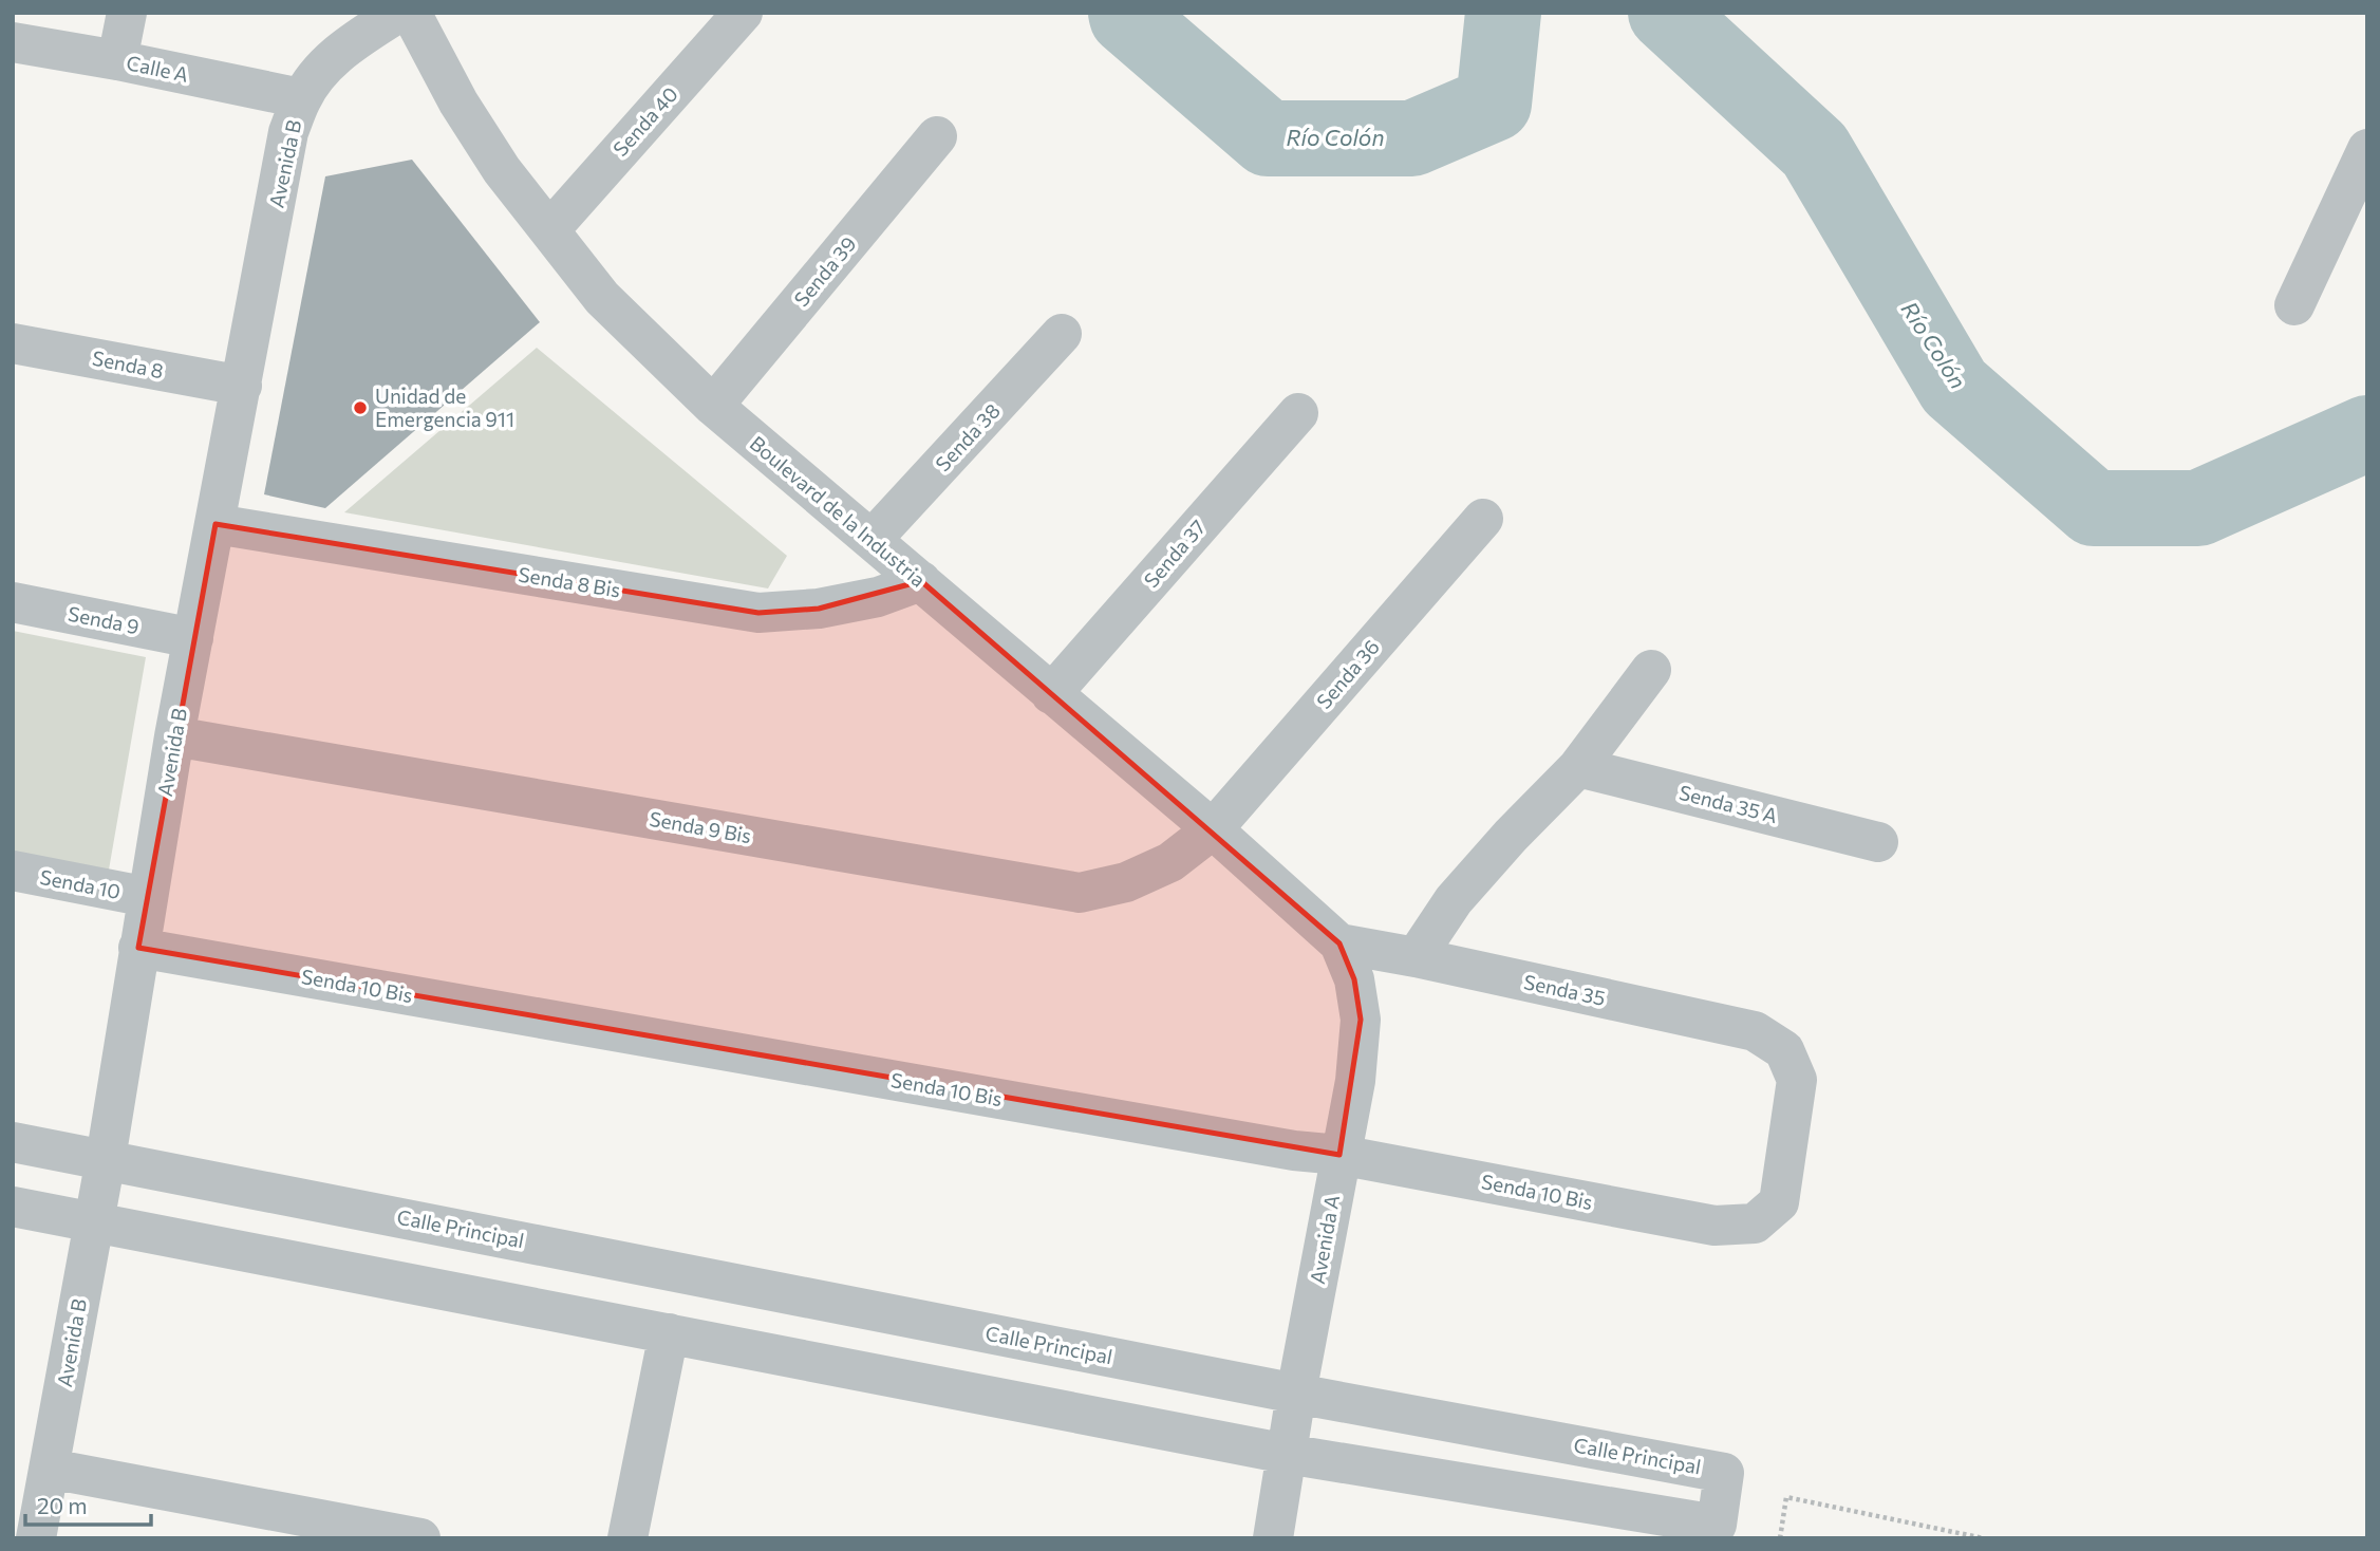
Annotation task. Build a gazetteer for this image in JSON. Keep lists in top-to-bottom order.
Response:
{
  "streets": {
    "street": [
      "Calle A",
      "Senda 40",
      "Avenida B",
      "Senda 39",
      "Senda 8",
      "Senda 38",
      "Boulevard de la Industria",
      "Senda 37",
      "Senda 8 Bis",
      "Senda 9",
      "Senda 36",
      "Senda 35 A",
      "Senda 9 Bis",
      "Senda 10",
      "Senda 10 Bis",
      "Senda 35",
      "Calle Principal",
      "Avenida A"
    ]
  },
  "crossings": [
    ["Calle A", "Avenida B"],
    ["Senda 40", "Boulevard de la Industria"],
    ["Avenida B", "Senda 8"],
    ["Avenida B", "Senda 8 Bis"],
    ["Avenida B", "Senda 9"],
    ["Avenida B", "Senda 9 Bis"],
    ["Avenida B", "Senda 10"],
    ["Avenida B", "Senda 10 Bis"],
    ["Avenida B", "Calle Principal"],
    ["Senda 39", "Boulevard de la Industria"],
    ["Senda 38", "Boulevard de la Industria"],
    ["Boulevard de la Industria", "Senda 37"],
    ["Boulevard de la Industria", "Senda 8 Bis"],
    ["Boulevard de la Industria", "Senda 36"],
    ["Boulevard de la Industria", "Senda 9 Bis"],
    ["Boulevard de la Industria", "Senda 35"],
    ["Boulevard de la Industria", "Avenida A"],
    ["Senda 36", "Senda 9 Bis"],
    ["Senda 10 Bis", "Senda 35"],
    ["Senda 10 Bis", "Avenida A"],
    ["Senda 35", "Avenida A"],
    ["Calle Principal", "Avenida A"]
  ],
  "water": ["Río Colón"],
  "places": ["Unidad de Emergencia 911"],
  "scale_bar": "20 m"
}
